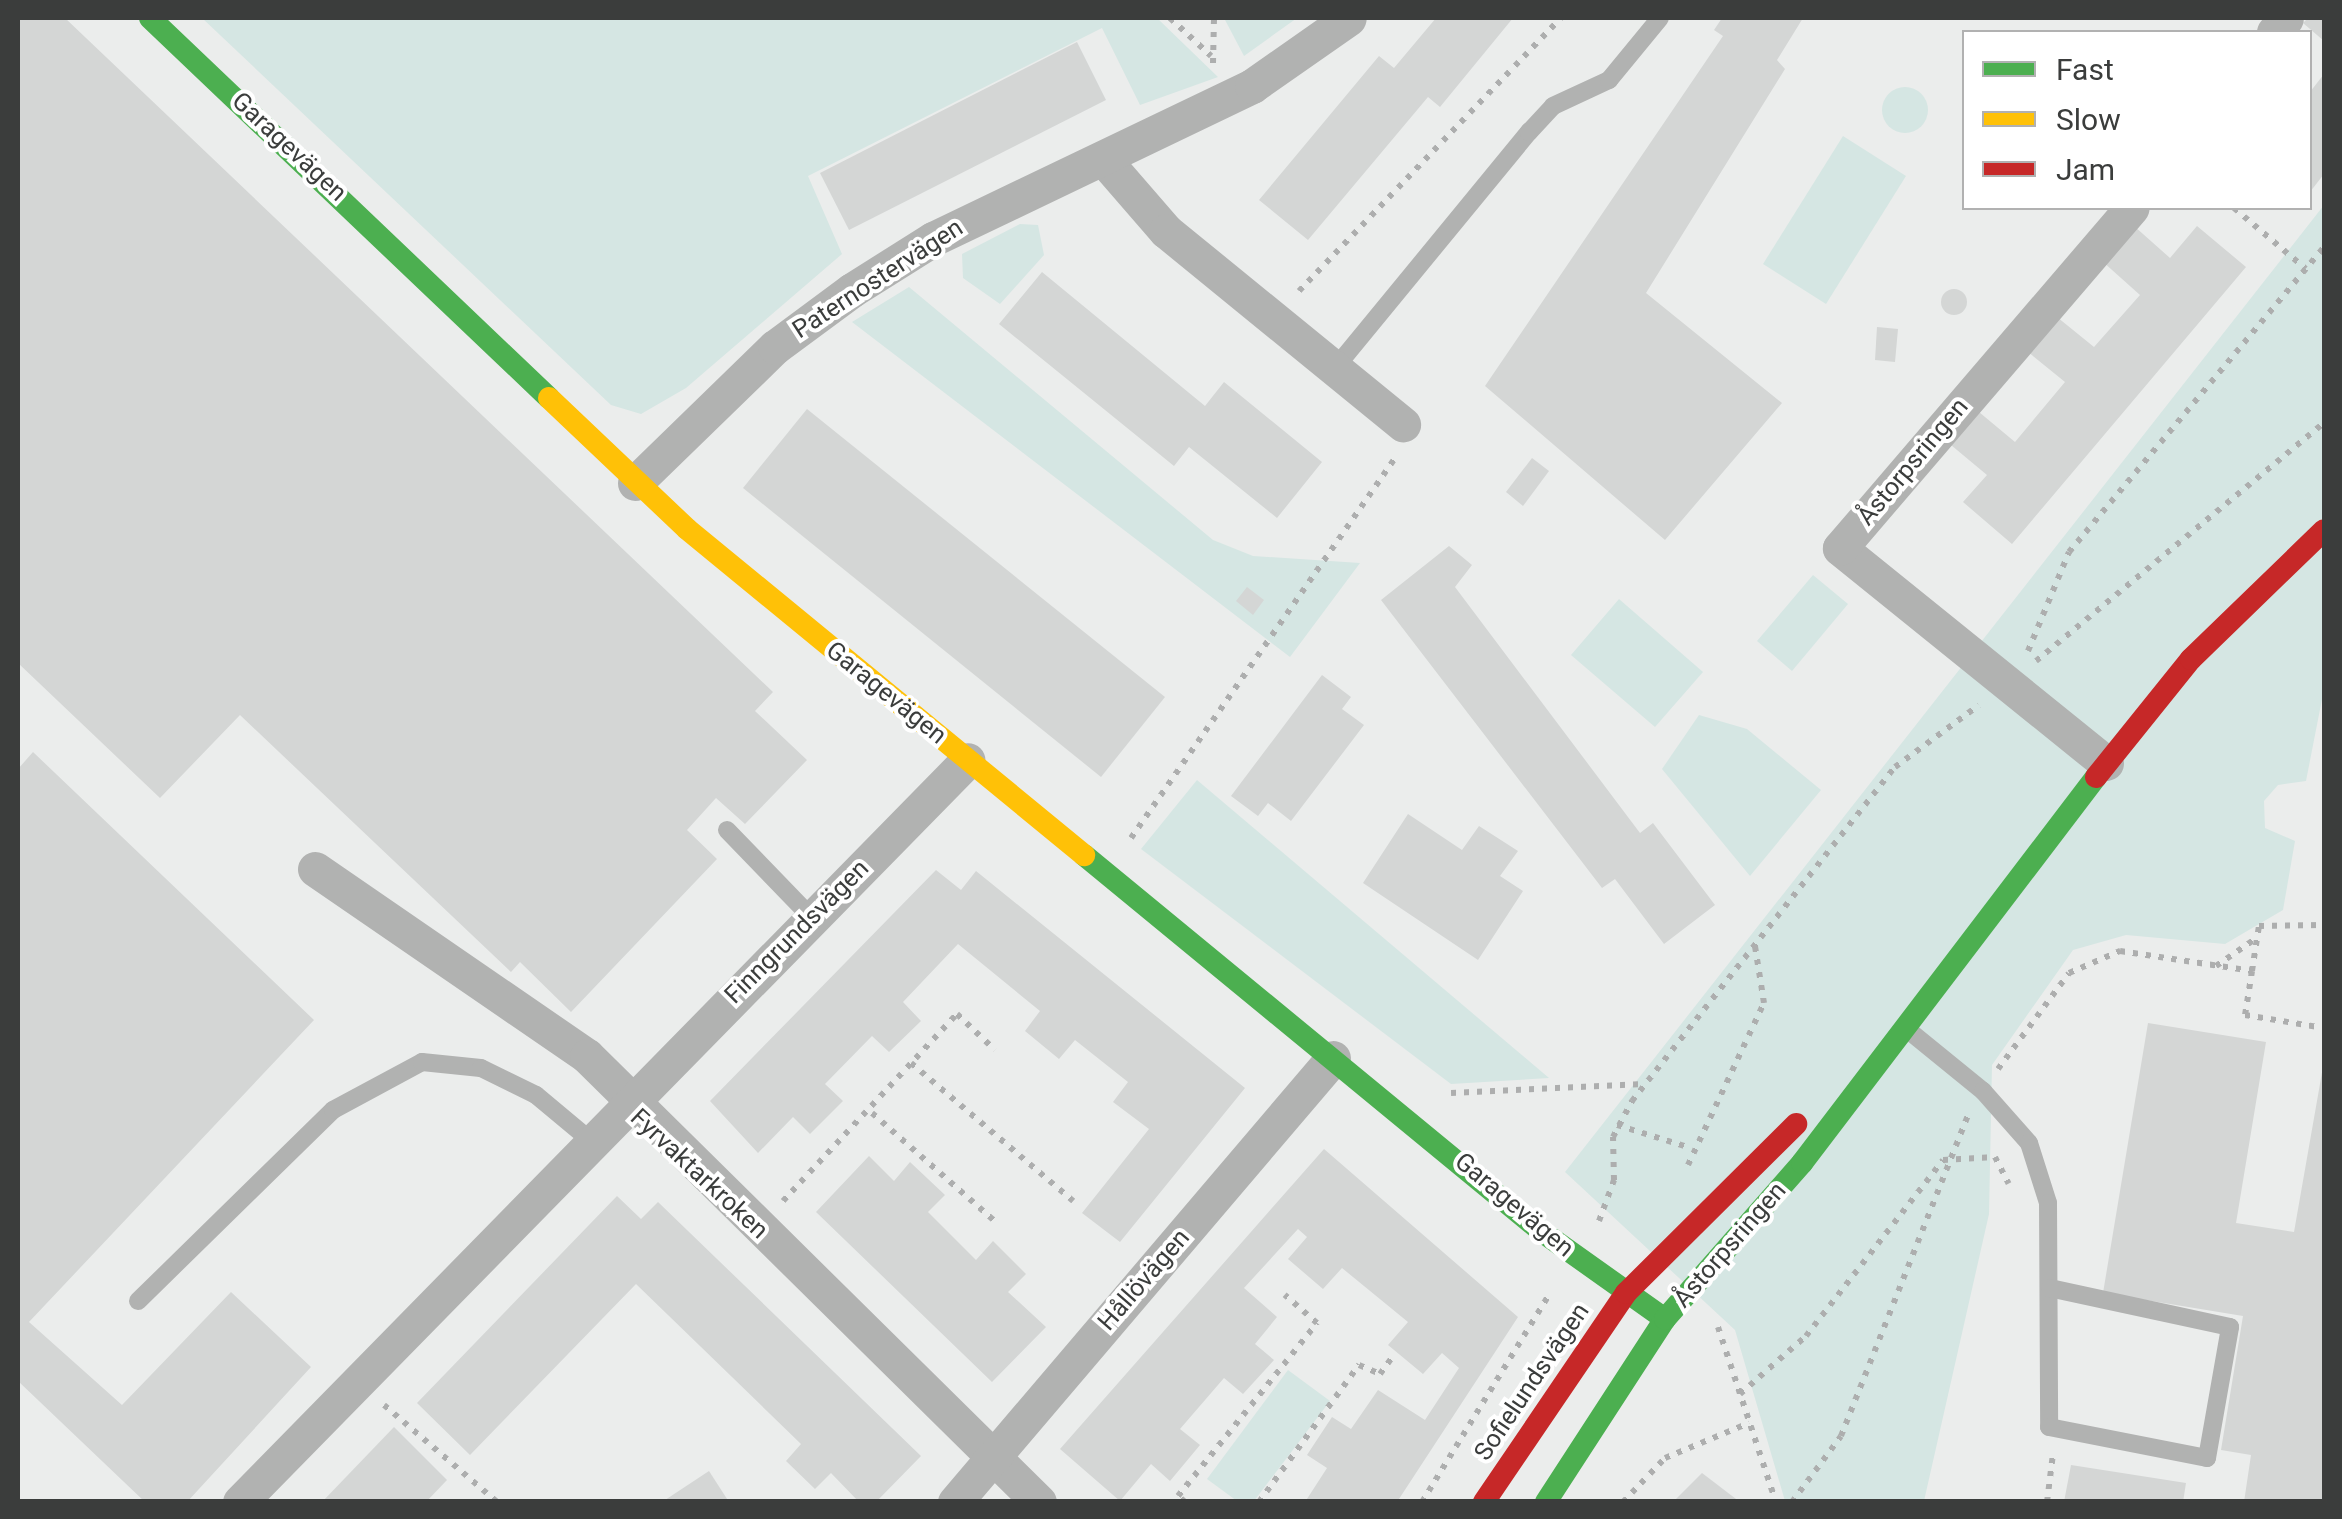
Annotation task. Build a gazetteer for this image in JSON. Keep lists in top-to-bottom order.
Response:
{
  "streets": {
    "street": [
      "Garagevägen",
      "Paternostervägen",
      "Åstorpsringen",
      "Finngrundsvägen",
      "Fyrvaktarkroken",
      "Hållövägen",
      "Sofielundsvägen"
    ]
  },
  "crossings": [
    ["Garagevägen", "Paternostervägen"],
    ["Garagevägen", "Åstorpsringen"],
    ["Garagevägen", "Finngrundsvägen"],
    ["Garagevägen", "Hållövägen"],
    ["Garagevägen", "Sofielundsvägen"],
    ["Åstorpsringen", "Sofielundsvägen"],
    ["Finngrundsvägen", "Fyrvaktarkroken"],
    ["Fyrvaktarkroken", "Hållövägen"]
  ],
  "legend": ["Fast", "Slow", "Jam"]
}
